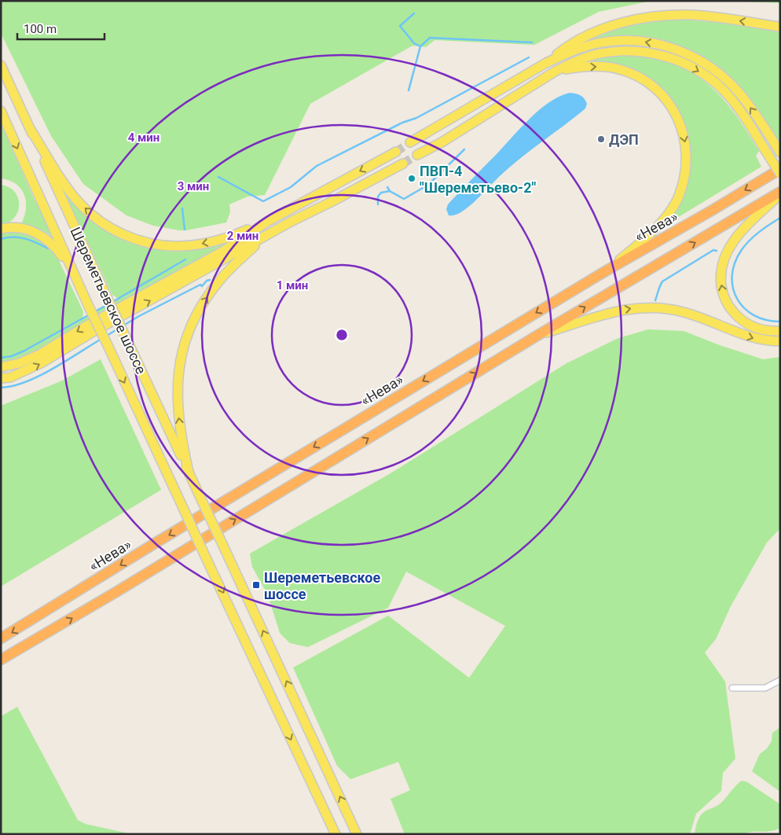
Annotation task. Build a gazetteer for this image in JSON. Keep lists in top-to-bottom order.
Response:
{
  "streets": {
    "highway": ["«Нева»"],
    "main road": ["Шереметьевское шоссе"]
  },
  "places": {
    "other": ["ДЭП", "ПВП-4 \"Шереметьево-2\""],
    "transit": ["Шереметьевское шоссе"]
  },
  "scale_bar": "100 m",
  "rings": [
    "4 мин",
    "3 мин",
    "2 мин",
    "1 мин"
  ]
}
